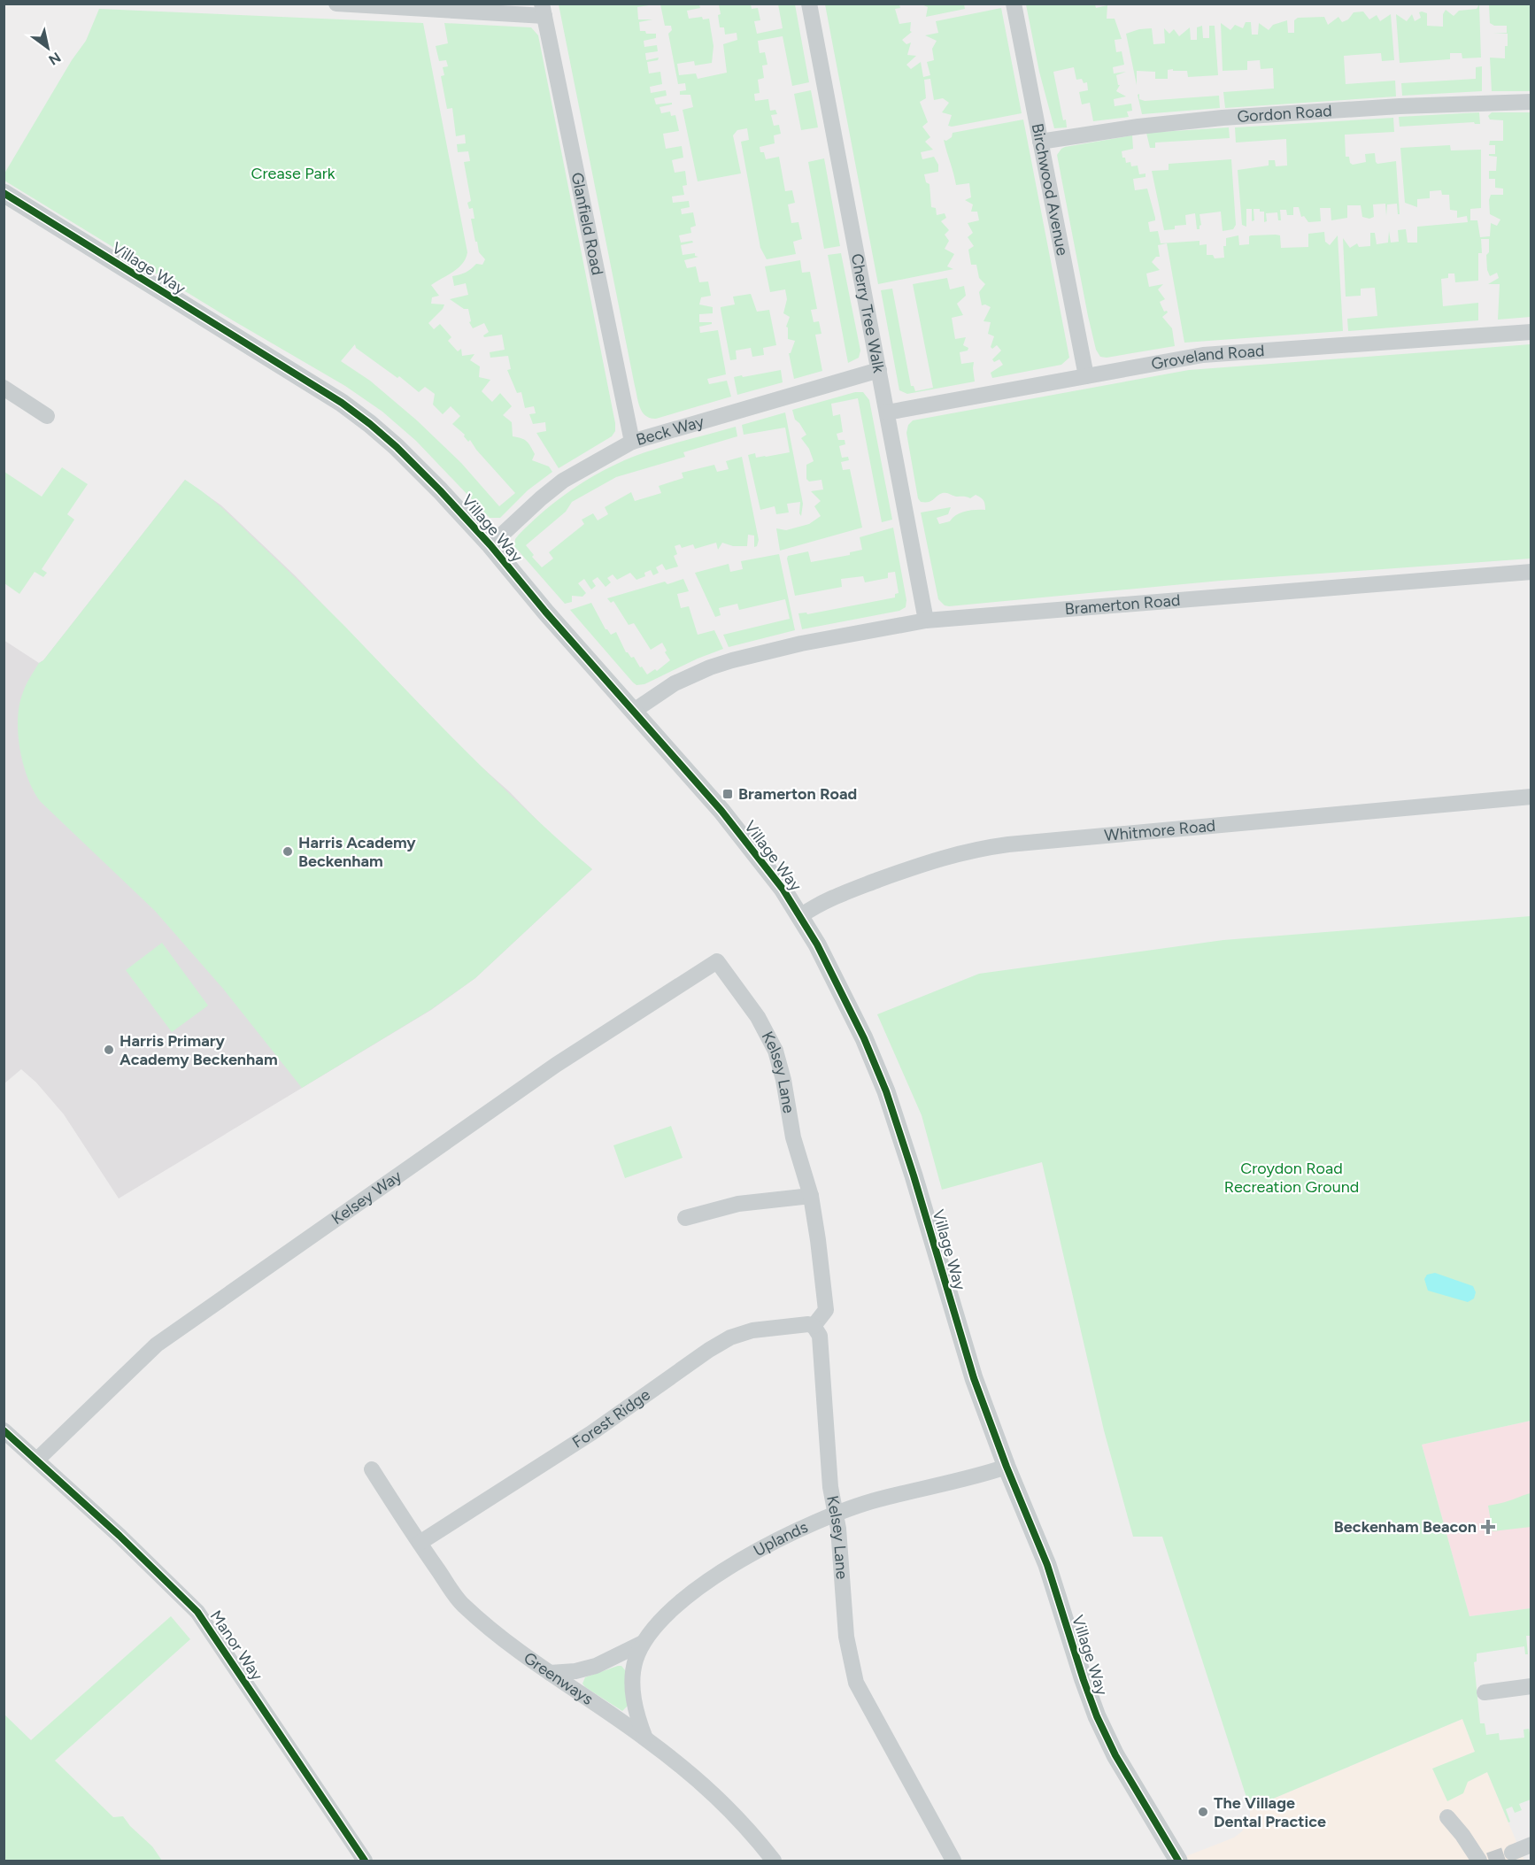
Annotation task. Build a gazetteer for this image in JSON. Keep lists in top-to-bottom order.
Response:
{
  "streets": {
    "street": [
      "Gordon Road",
      "Birchwood Avenue",
      "Glanfield Road",
      "Village Way",
      "Cherry Tree Walk",
      "Groveland Road",
      "Beck Way",
      "Bramerton Road",
      "Whitmore Road",
      "Kelsey Lane",
      "Kelsey Way",
      "Forest Ridge",
      "Uplands",
      "Manor Way",
      "Greenways"
    ]
  },
  "crossings": [
    ["Gordon Road", "Birchwood Avenue"],
    ["Birchwood Avenue", "Groveland Road"],
    ["Glanfield Road", "Beck Way"],
    ["Village Way", "Beck Way"],
    ["Village Way", "Bramerton Road"],
    ["Village Way", "Whitmore Road"],
    ["Village Way", "Uplands"],
    ["Cherry Tree Walk", "Groveland Road"],
    ["Cherry Tree Walk", "Beck Way"],
    ["Cherry Tree Walk", "Bramerton Road"],
    ["Kelsey Lane", "Kelsey Way"],
    ["Kelsey Lane", "Forest Ridge"],
    ["Kelsey Lane", "Uplands"],
    ["Kelsey Way", "Manor Way"],
    ["Forest Ridge", "Greenways"],
    ["Uplands", "Greenways"]
  ],
  "parks": ["Crease Park", "Croydon Road Recreation Ground"],
  "places": {
    "transit": ["Bramerton Road"],
    "other": ["Harris Academy Beckenham", "Harris Primary Academy Beckenham", "The Village Dental Practice"],
    "health": ["Beckenham Beacon"]
  },
  "north": "bottom right"
}
